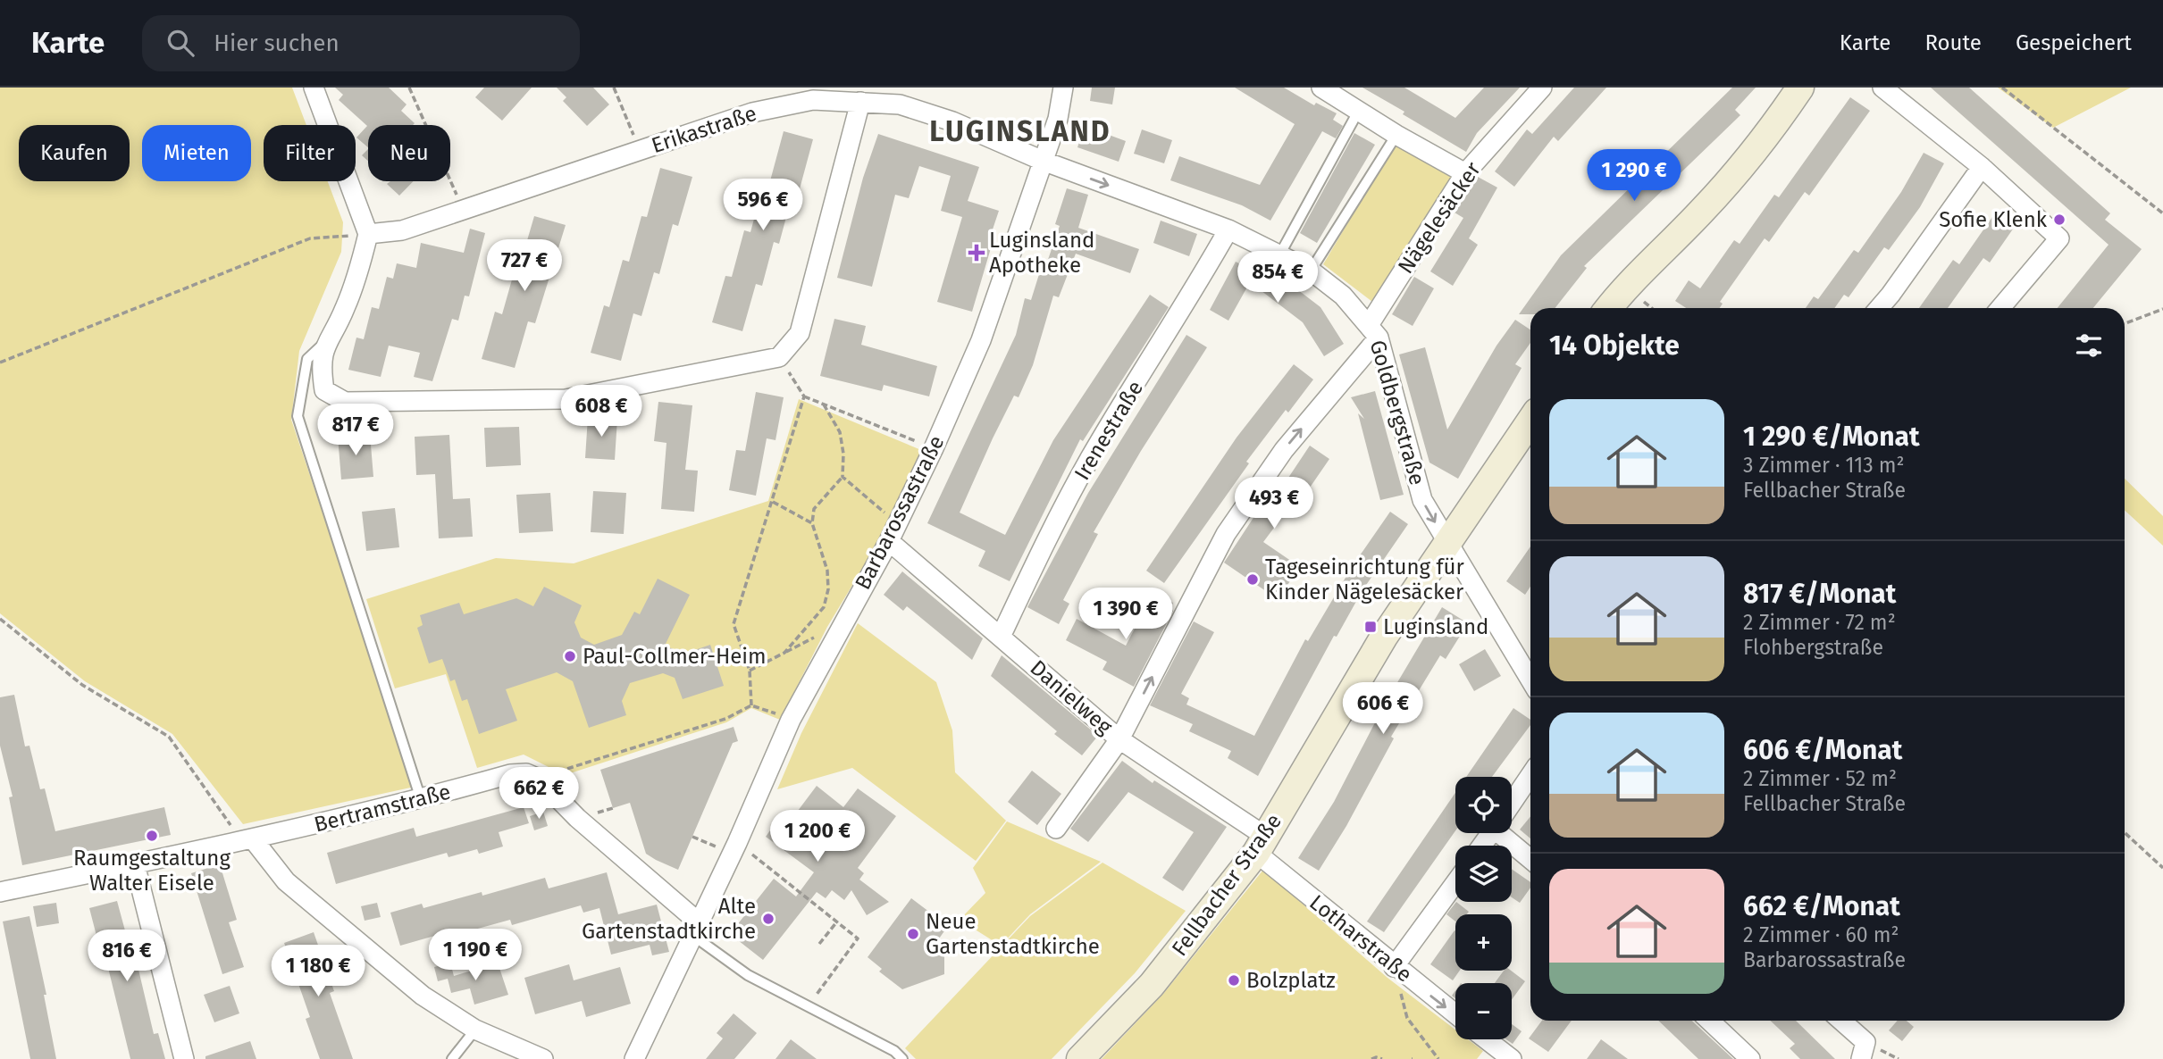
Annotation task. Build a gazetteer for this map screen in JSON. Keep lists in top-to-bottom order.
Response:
{
  "streets": {
    "street": [
      "Erikastraße",
      "Nägelesäcker",
      "Goldbergstraße",
      "Irenestraße",
      "Barbarossastraße",
      "Danielweg",
      "Bertramstraße",
      "Fellbacher Straße",
      "Lotharstraße"
    ]
  },
  "crossings": [
    ["Erikastraße", "Goldbergstraße"],
    ["Erikastraße", "Barbarossastraße"],
    ["Nägelesäcker", "Goldbergstraße"],
    ["Nägelesäcker", "Danielweg"],
    ["Goldbergstraße", "Irenestraße"],
    ["Goldbergstraße", "Barbarossastraße"],
    ["Goldbergstraße", "Fellbacher Straße"],
    ["Irenestraße", "Danielweg"],
    ["Barbarossastraße", "Danielweg"],
    ["Danielweg", "Fellbacher Straße"],
    ["Danielweg", "Lotharstraße"],
    ["Fellbacher Straße", "Lotharstraße"]
  ],
  "one_way": ["Nägelesäcker", "Goldbergstraße"],
  "districts": ["LUGINSLAND"],
  "places": {
    "other": [
      "Sofie Klenk",
      "Tageseinrichtung für Kinder Nägelesäcker",
      "Paul-Collmer-Heim",
      "Raumgestaltung Walter Eisele",
      "Alte Gartenstadtkirche",
      "Neue Gartenstadtkirche",
      "Bolzplatz"
    ],
    "health": ["Luginsland Apotheke"],
    "transit": ["Luginsland"]
  },
  "page": {
    "header": "Karte",
    "search": "Hier suchen",
    "nav": ["Karte", "Route", "Gespeichert"],
    "chip": [
      "Kaufen",
      "Mieten",
      "Filter",
      "Neu"
    ],
    "price": [
      "1 290 €",
      "596 €",
      "727 €",
      "854 €",
      "608 €",
      "817 €",
      "493 €",
      "1 390 €",
      "606 €",
      "662 €",
      "1 200 €",
      "1 190 €",
      "816 €",
      "1 180 €"
    ],
    "heading": "14 Objekte",
    "list": [
      {
        "name": "1 290 €/Monat",
        "note": "3 Zimmer · 113 m² · Fellbacher Straße"
      },
      {
        "name": "817 €/Monat",
        "note": "2 Zimmer · 72 m² · Flohbergstraße"
      },
      {
        "name": "606 €/Monat",
        "note": "2 Zimmer · 52 m² · Fellbacher Straße"
      },
      {
        "name": "662 €/Monat",
        "note": "2 Zimmer · 60 m² · Barbarossastraße"
      }
    ],
    "map_buttons": ["+", "−"]
  }
}
